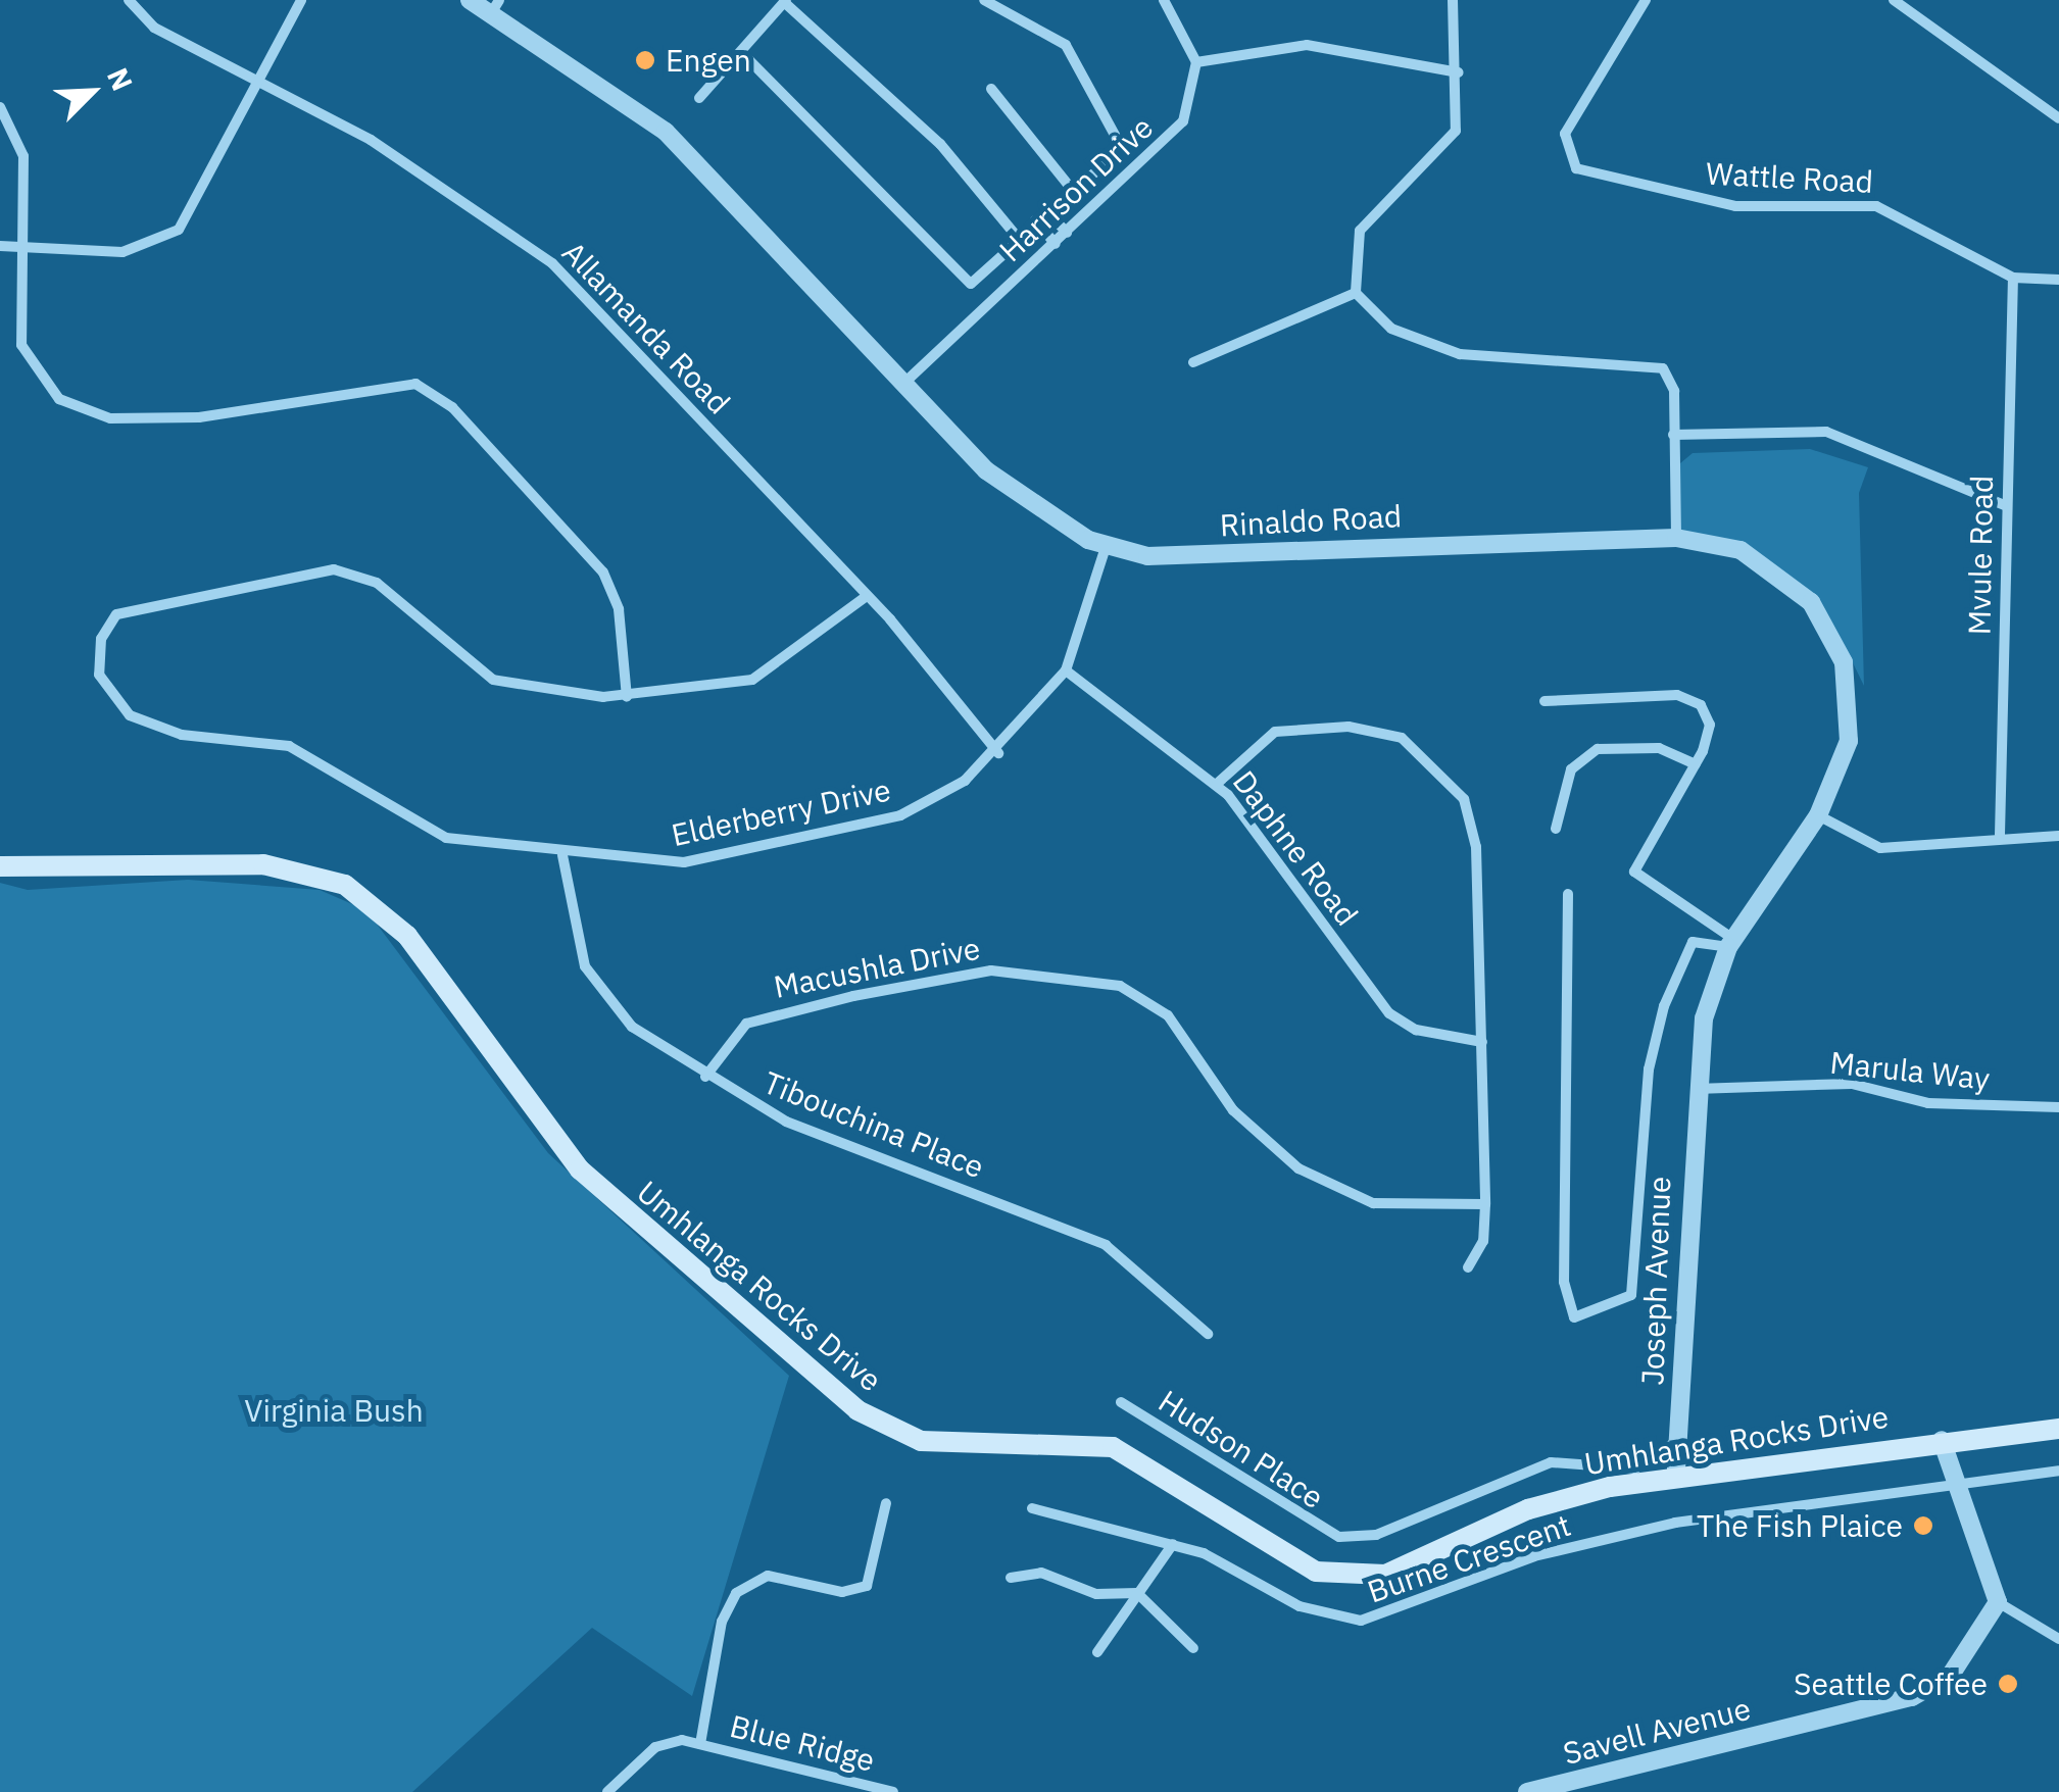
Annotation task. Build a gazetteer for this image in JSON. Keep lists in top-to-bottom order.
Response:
{
  "streets": {
    "main road": ["Umhlanga Rocks Drive"],
    "street": [
      "Wattle Road",
      "Harrison Drive",
      "Allamanda Road",
      "Rinaldo Road",
      "Mvule Road",
      "Elderberry Drive",
      "Daphne Road",
      "Macushla Drive",
      "Marula Way",
      "Tibouchina Place",
      "Joseph Avenue",
      "Hudson Place",
      "Burne Crescent",
      "Savell Avenue",
      "Blue Ridge"
    ]
  },
  "crossings": [
    ["Wattle Road", "Mvule Road"],
    ["Harrison Drive", "Rinaldo Road"],
    ["Allamanda Road", "Elderberry Drive"],
    ["Rinaldo Road", "Elderberry Drive"],
    ["Rinaldo Road", "Marula Way"],
    ["Rinaldo Road", "Joseph Avenue"],
    ["Elderberry Drive", "Daphne Road"],
    ["Elderberry Drive", "Tibouchina Place"],
    ["Macushla Drive", "Tibouchina Place"],
    ["Marula Way", "Joseph Avenue"],
    ["Joseph Avenue", "Umhlanga Rocks Drive"],
    ["Joseph Avenue", "Hudson Place"]
  ],
  "parks": ["Virginia Bush"],
  "places": ["Engen", "The Fish Plaice", "Seattle Coffee"],
  "north": "top right"
}
